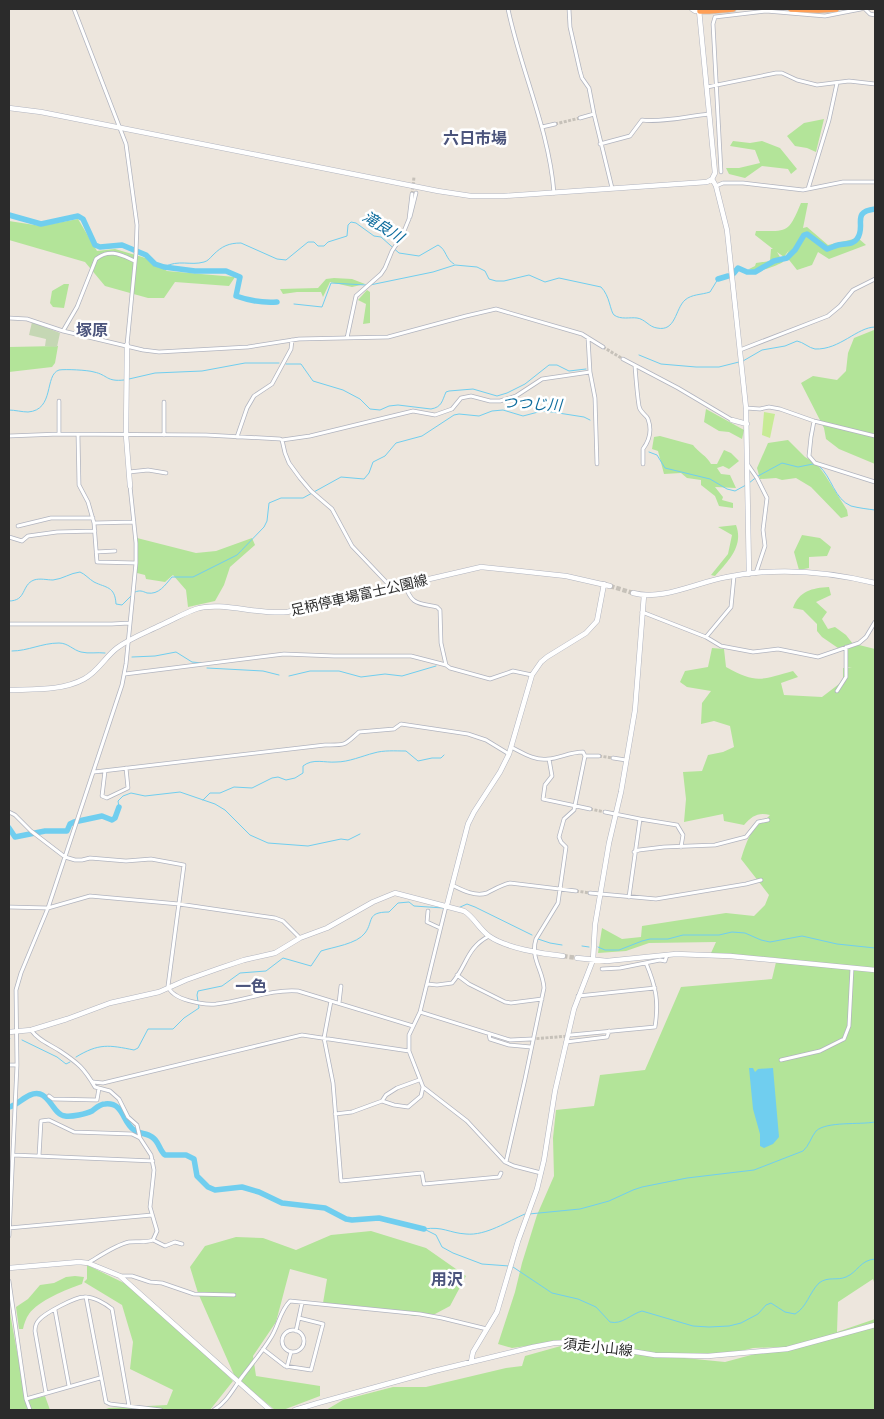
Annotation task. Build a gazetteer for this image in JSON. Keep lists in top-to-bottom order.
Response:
{
  "streets": {
    "street": ["足柄停車場富士公園線", "須走小山線"]
  },
  "districts": [
    "六日市場",
    "塚原",
    "一色",
    "用沢"
  ],
  "water": ["滝良川", "つつじ川"]
}
